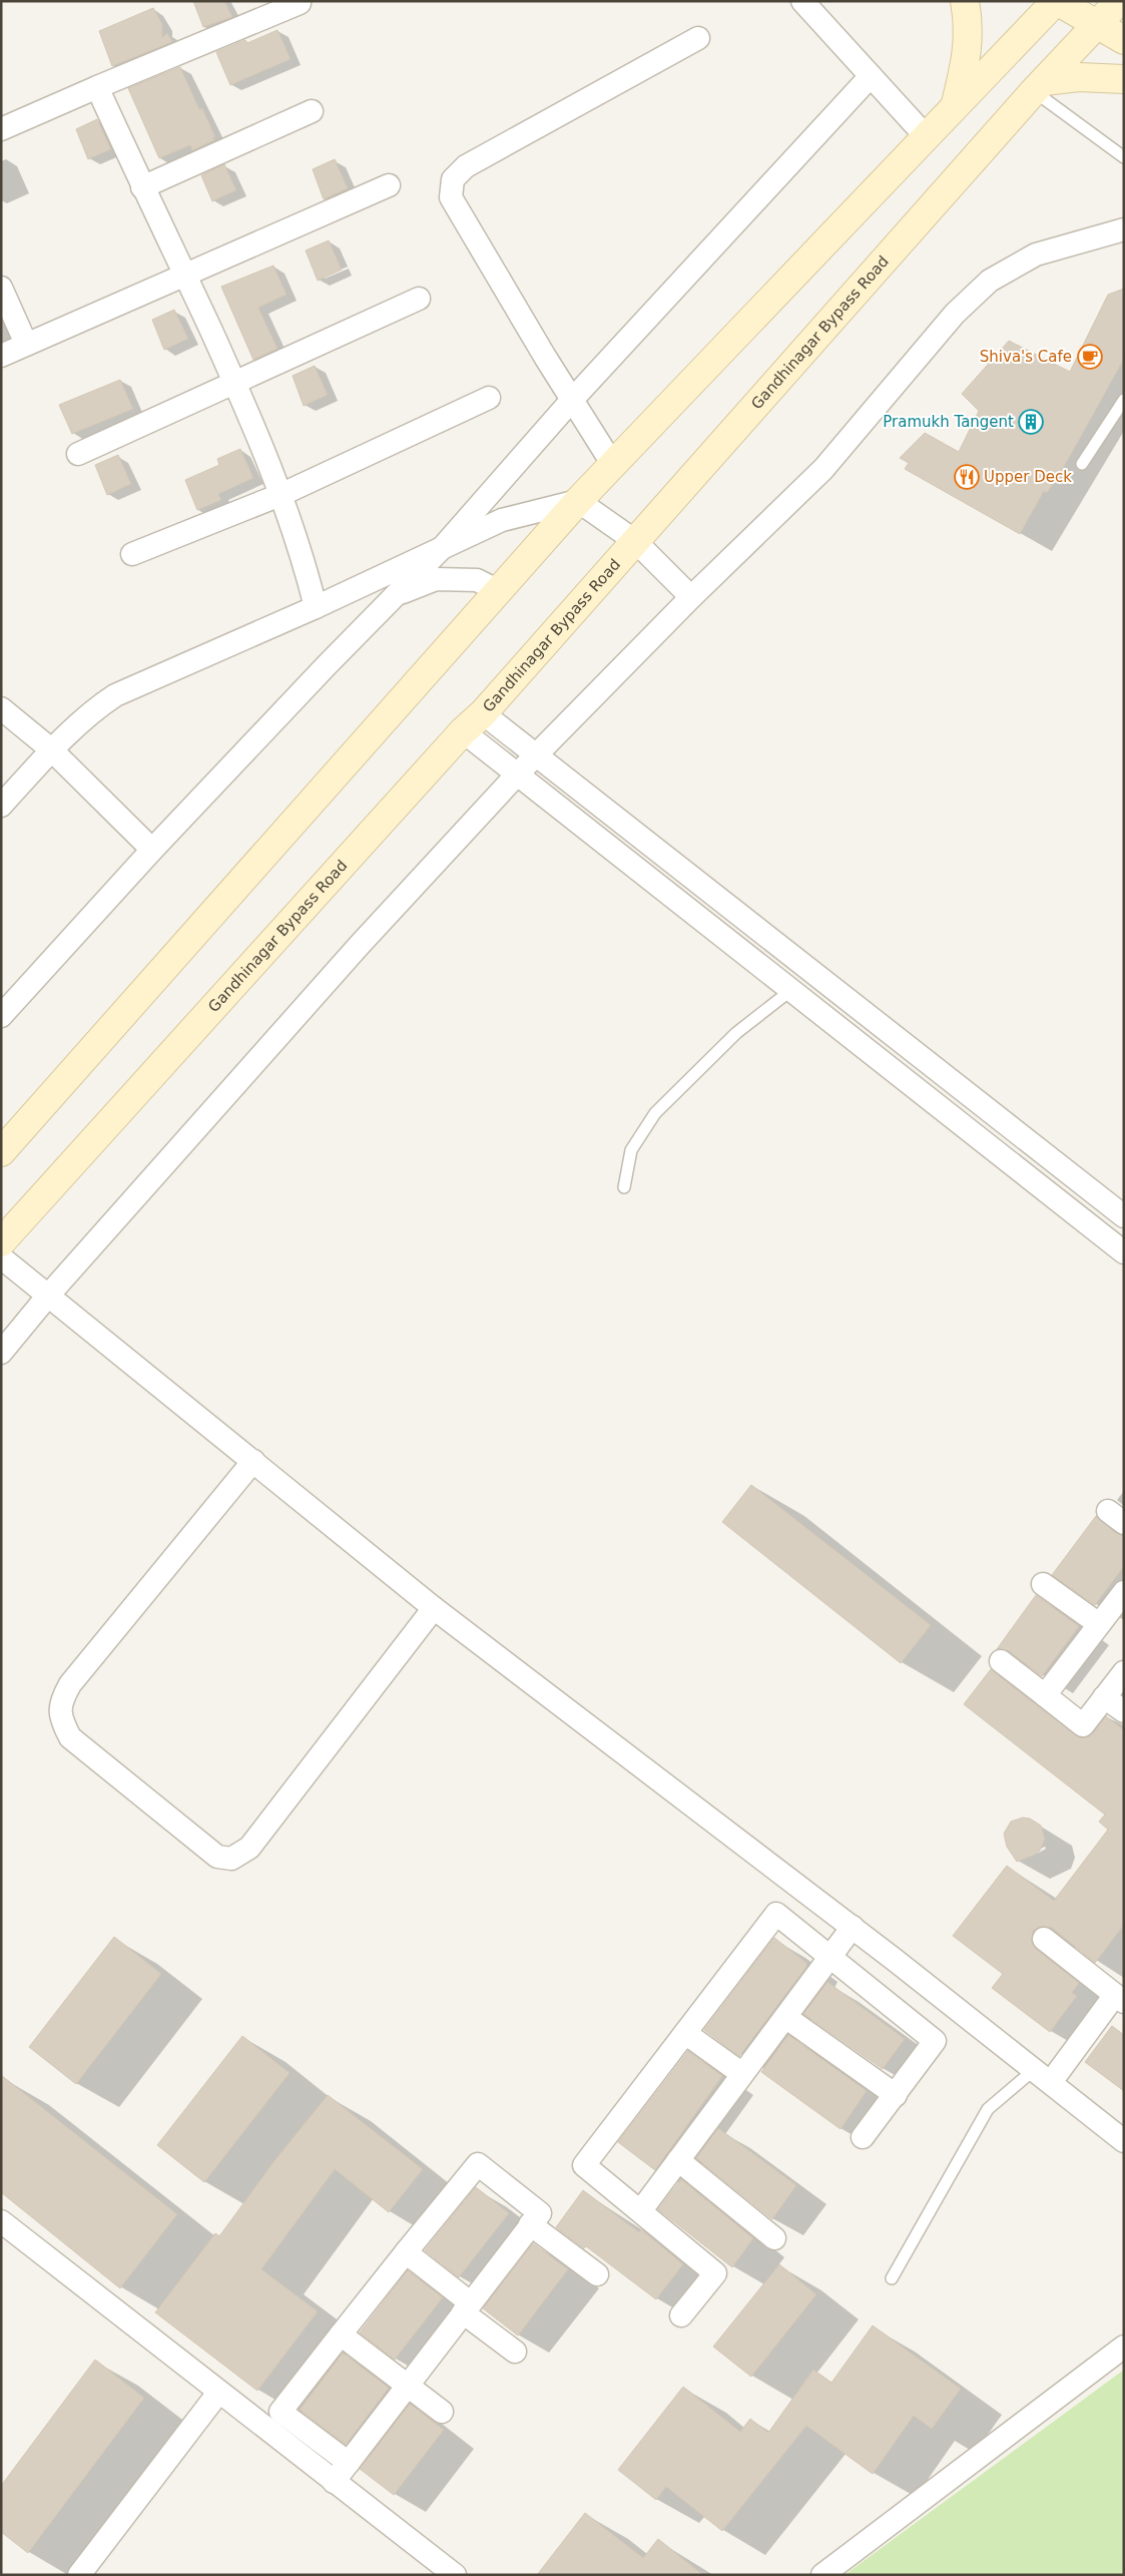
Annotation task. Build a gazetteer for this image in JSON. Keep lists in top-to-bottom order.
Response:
{
  "streets": {
    "main road": ["Gandhinagar Bypass Road"]
  },
  "places": {
    "cafe": ["Shiva's Cafe"],
    "building": ["Pramukh Tangent"],
    "restaurant": ["Upper Deck"]
  }
}
